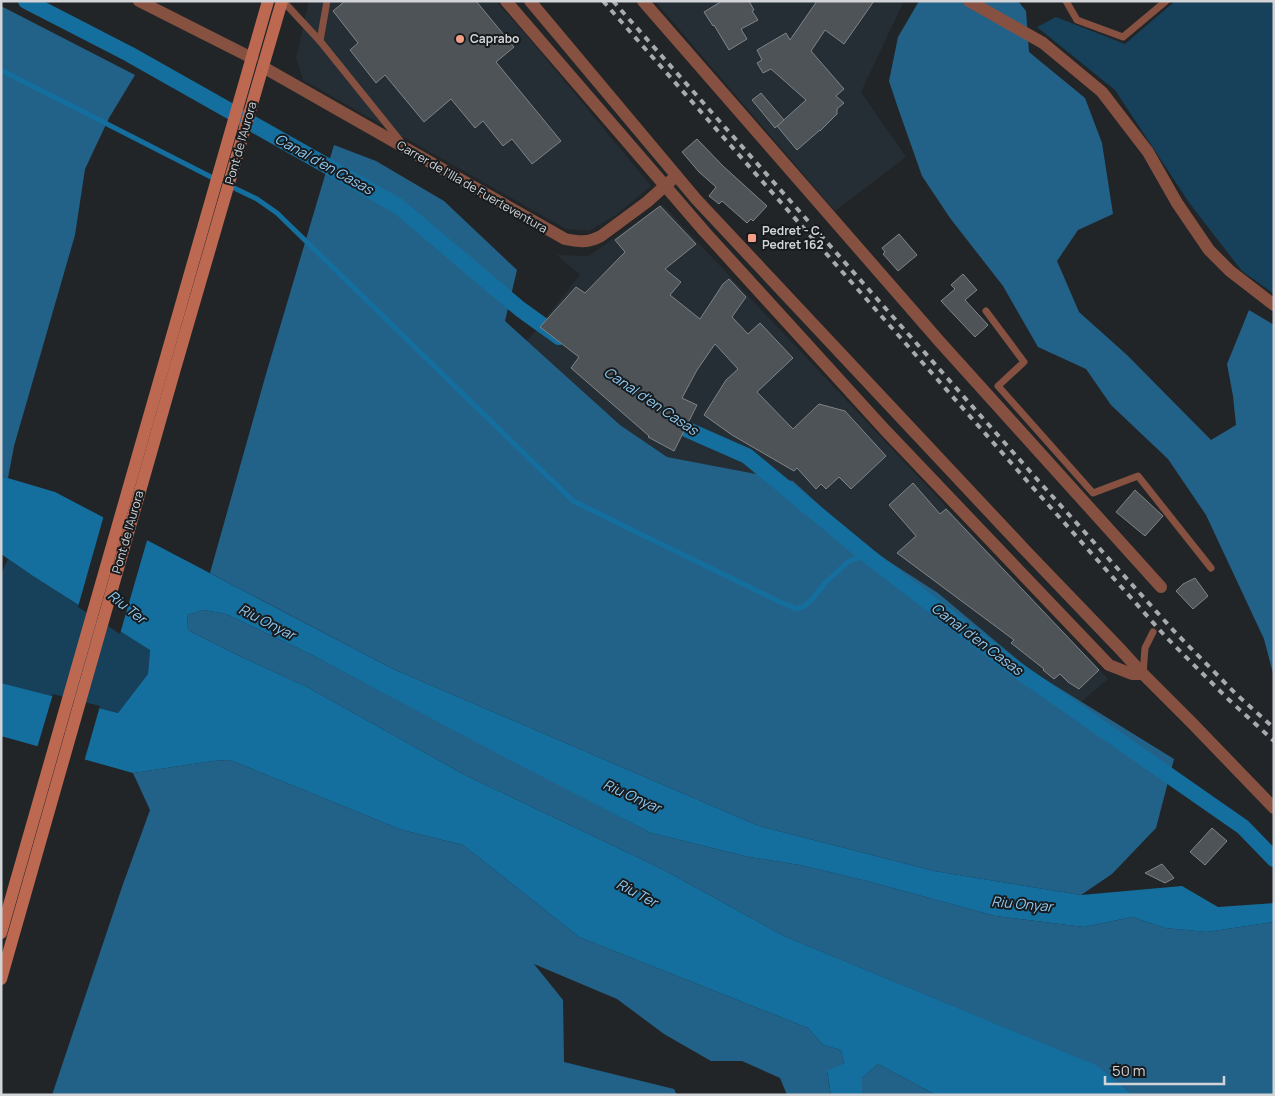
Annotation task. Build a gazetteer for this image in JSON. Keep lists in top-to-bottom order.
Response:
{
  "streets": {
    "main road": ["Pont de l'Aurora"],
    "street": ["Carrer de l'Illa de Fuerteventura"]
  },
  "crossings": [
    ["Pont de l'Aurora", "Carrer de l'Illa de Fuerteventura"]
  ],
  "water": ["Canal d'en Casas", "Riu Ter", "Riu Onyar"],
  "places": {
    "other": ["Caprabo"],
    "transit": ["Pedret - C. Pedret 162"]
  },
  "scale_bar": "50 m"
}
